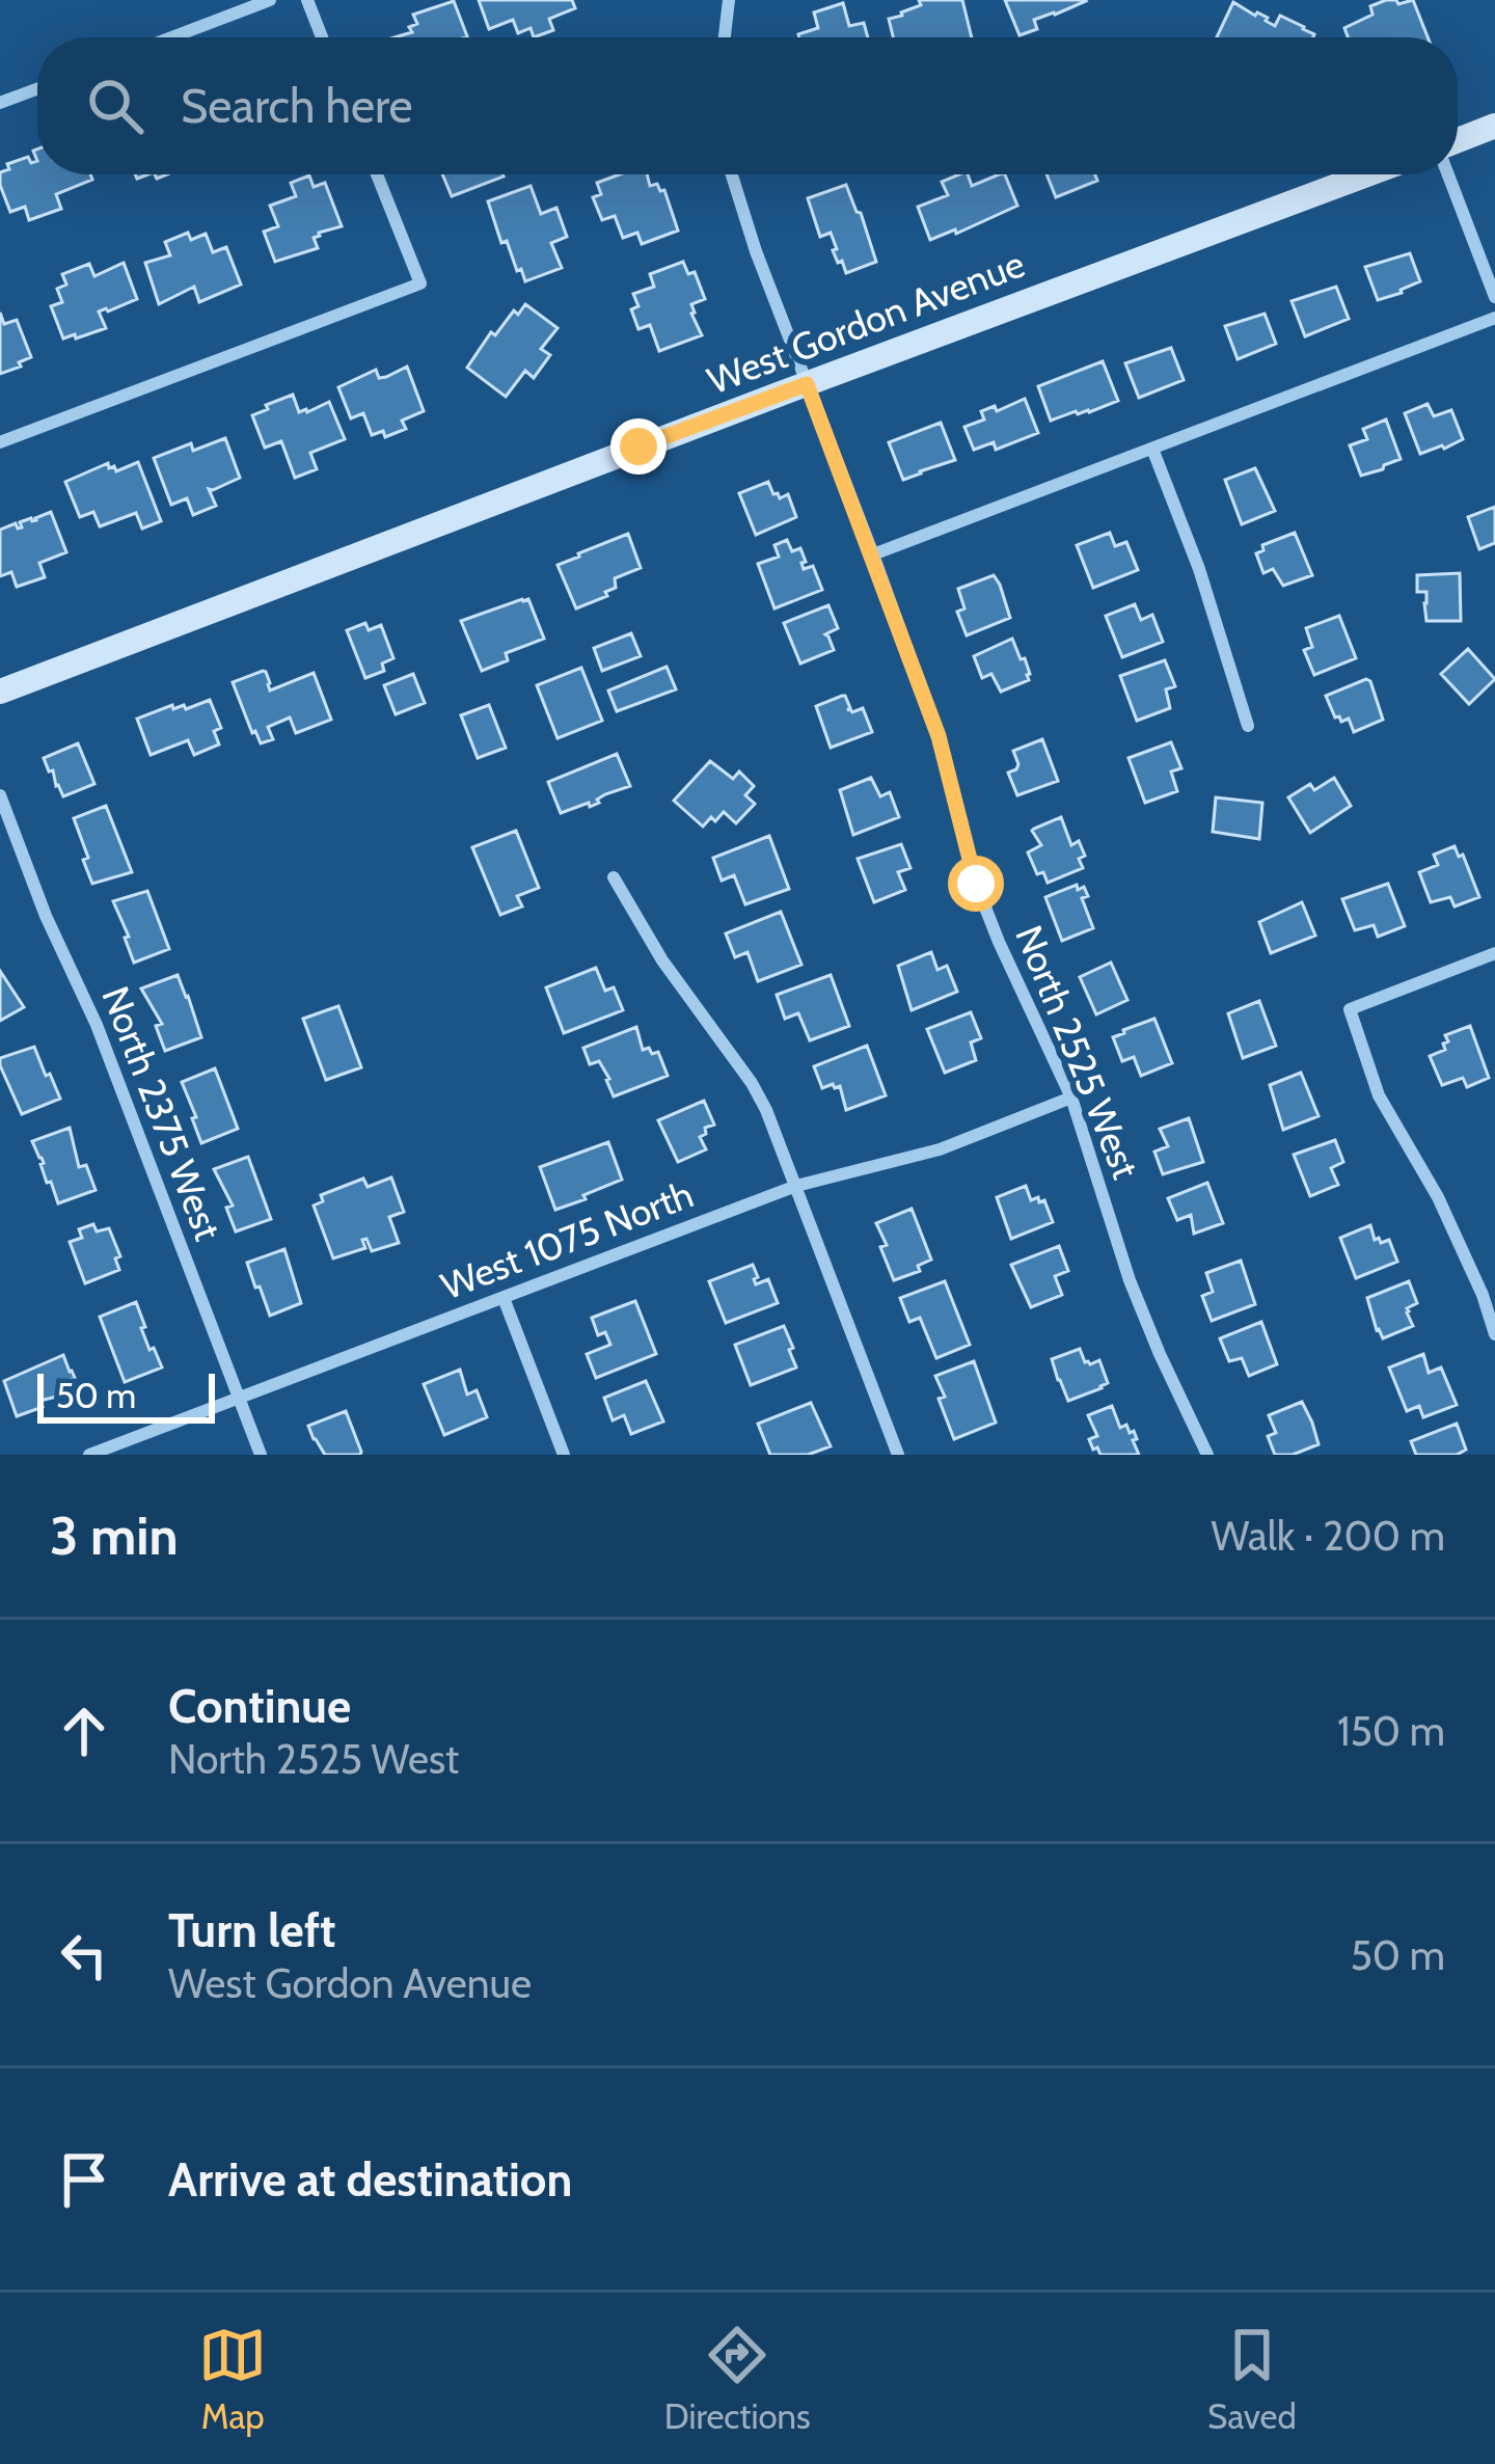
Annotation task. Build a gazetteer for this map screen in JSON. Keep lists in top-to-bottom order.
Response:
{
  "streets": {
    "main road": ["West Gordon Avenue"],
    "street": ["North 2525 West", "North 2375 West", "West 1075 North"]
  },
  "crossings": [
    ["West Gordon Avenue", "North 2525 West"],
    ["North 2525 West", "West 1075 North"],
    ["North 2375 West", "West 1075 North"]
  ],
  "scale_bar": "50 m",
  "page": {
    "search": "Search here",
    "scale": "50 m",
    "heading": ["3 min", "Walk · 200 m"],
    "list": [
      ["Continue", "North 2525 West", "150 m"],
      ["Turn left", "West Gordon Avenue", "50 m"],
      "Arrive at destination"
    ],
    "nav": ["Map", "Directions", "Saved"]
  }
}
